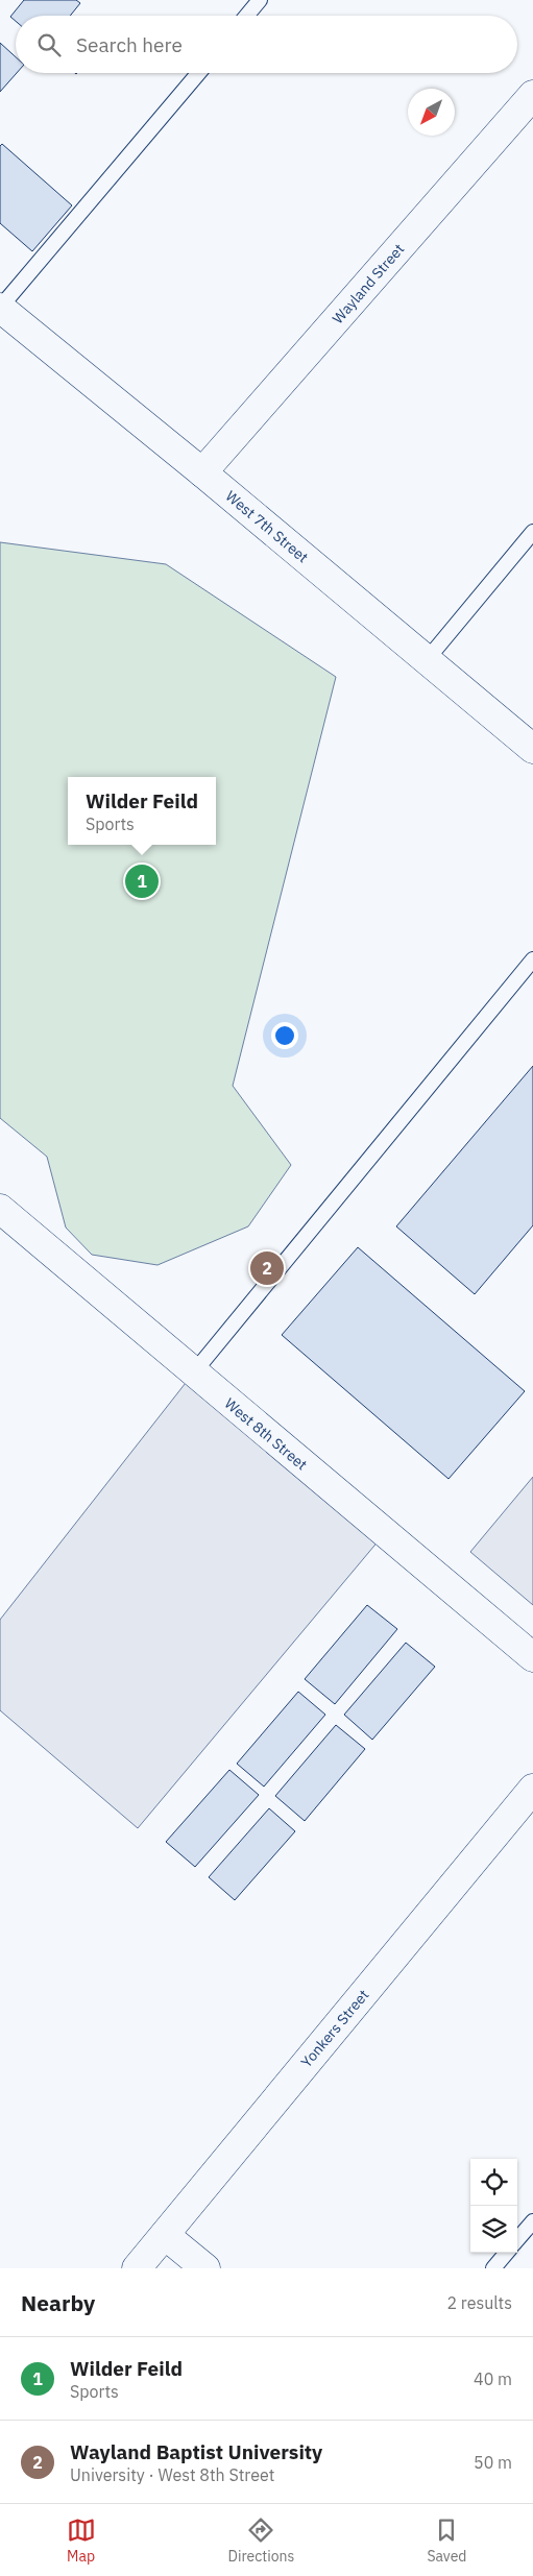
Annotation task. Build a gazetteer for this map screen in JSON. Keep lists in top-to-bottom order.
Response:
{
  "streets": {
    "street": [
      "Wayland Street",
      "West 7th Street",
      "West 8th Street",
      "Yonkers Street"
    ]
  },
  "crossings": [
    ["Wayland Street", "West 7th Street"]
  ],
  "north": "bottom left",
  "page": {
    "search": "Search here",
    "popup": ["Wilder Feild", "Sports"],
    "pins": ["1", "2"],
    "heading": ["Nearby", "2 results"],
    "list": [
      {
        "mark": "1",
        "name": "Wilder Feild",
        "note": "Sports",
        "value": "40 m"
      },
      {
        "mark": "2",
        "name": "Wayland Baptist University",
        "note": "University · West 8th Street",
        "value": "50 m"
      }
    ],
    "nav": ["Map", "Directions", "Saved"]
  }
}
